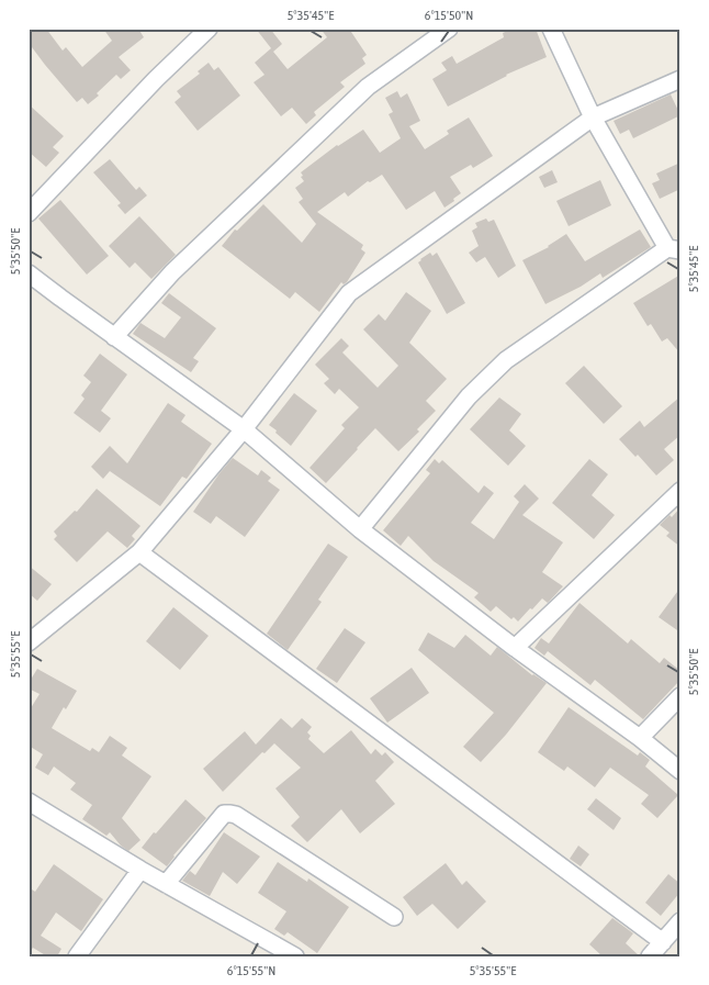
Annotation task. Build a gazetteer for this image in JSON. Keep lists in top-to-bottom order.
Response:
{
  "coordinates": [
    "5°35'45\"E",
    "6°15'50\"N",
    "5°35'50\"E",
    "5°35'55\"E",
    "6°15'55\"N"
  ]
}
